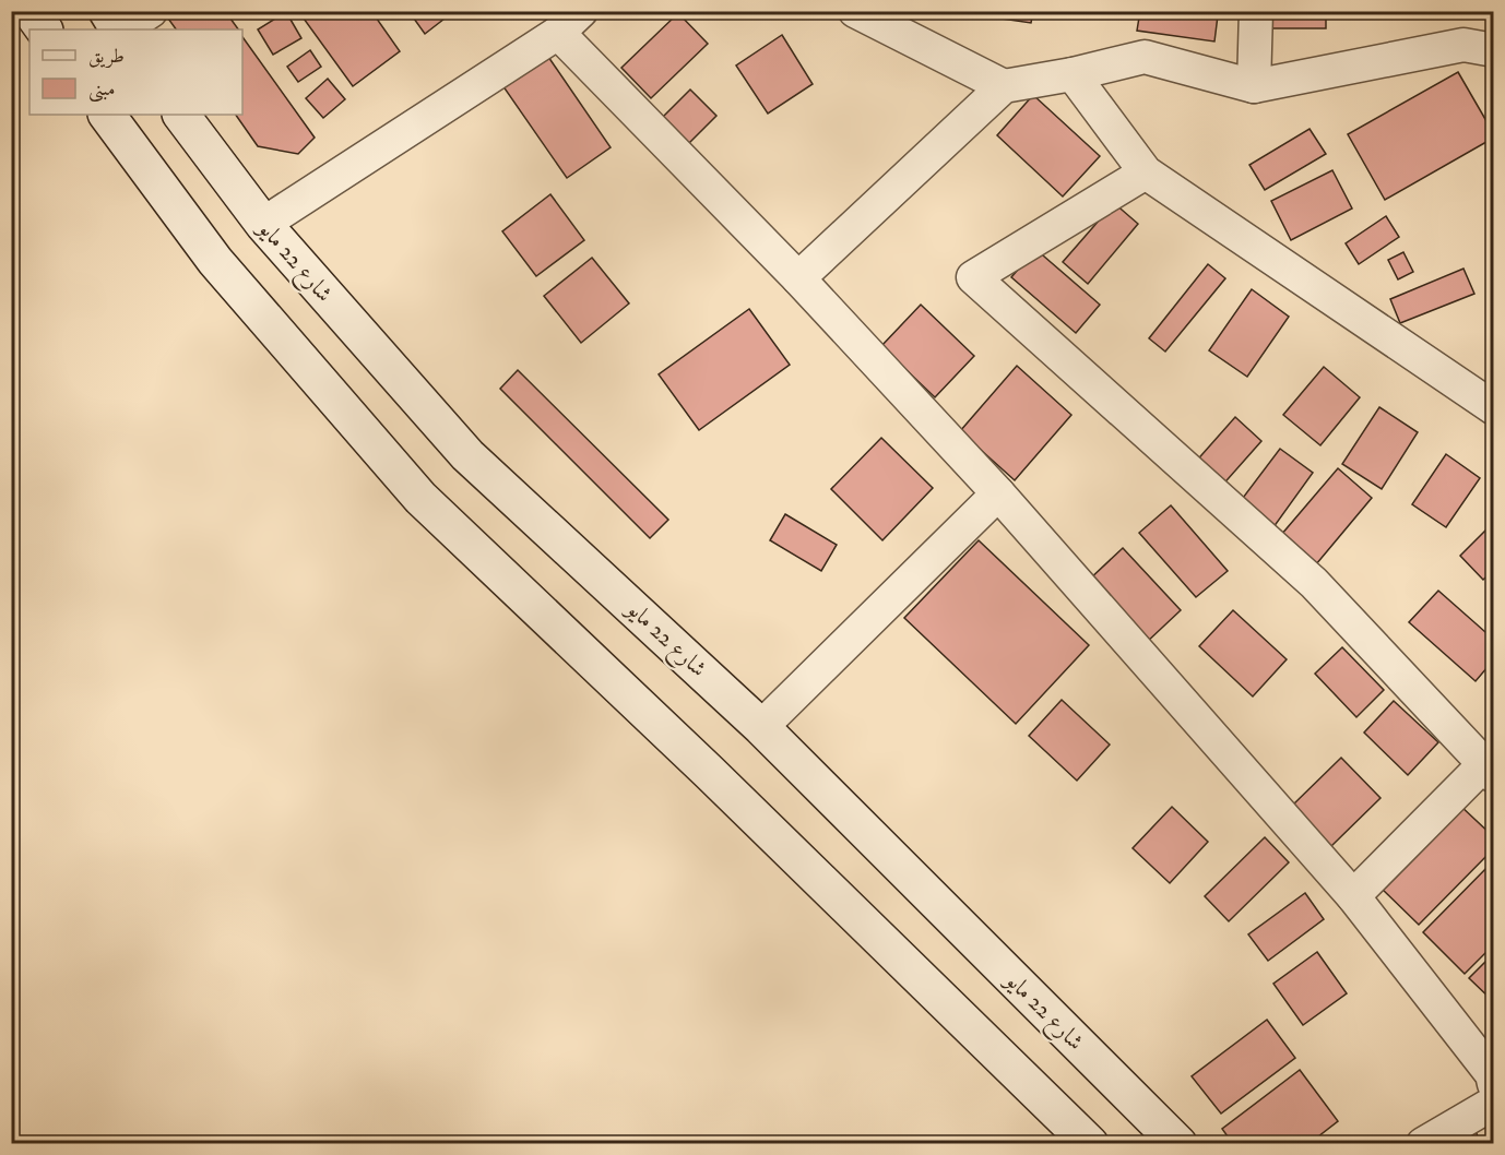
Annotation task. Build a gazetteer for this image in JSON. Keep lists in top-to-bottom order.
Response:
{
  "streets": {
    "main road": ["شارع 22 مايو"]
  },
  "legend": ["طريق", "مبنى"]
}
